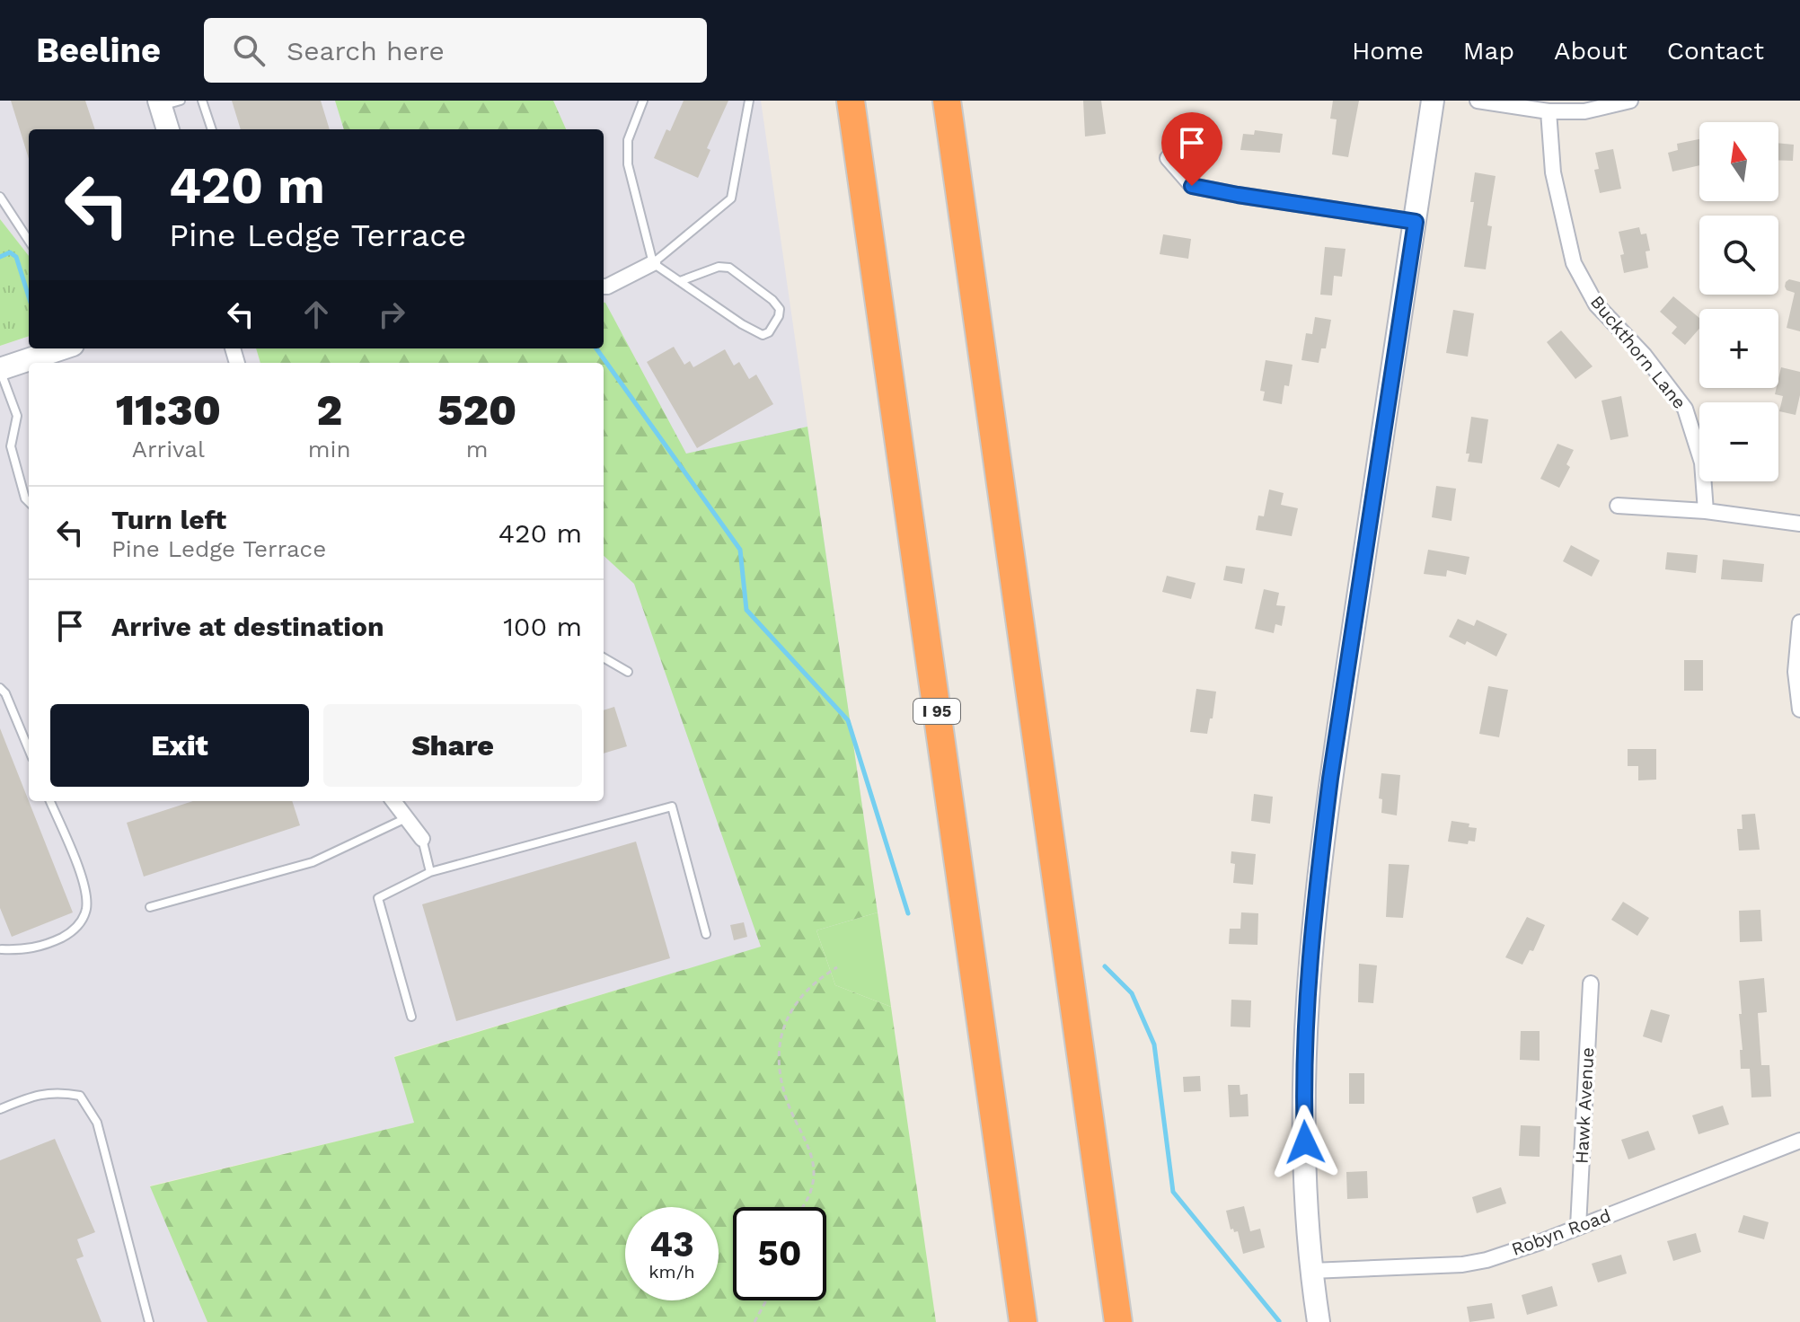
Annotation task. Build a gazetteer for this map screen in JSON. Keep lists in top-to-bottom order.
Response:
{
  "streets": {
    "highway": ["I 95"],
    "street": ["Buckthorn Lane", "Hawk Avenue", "Robyn Road"]
  },
  "crossings": [
    ["Hawk Avenue", "Robyn Road"]
  ],
  "north": "top",
  "page": {
    "header": "Beeline",
    "search": "Search here",
    "nav": [
      "Home",
      "Map",
      "About",
      "Contact"
    ],
    "map_buttons": ["+", "−"],
    "turn": ["420 m", "Pine Ledge Terrace"],
    "eta": [
      "11:30",
      "Arrival",
      "2",
      "min",
      "520",
      "m"
    ],
    "list": [
      {
        "name": "Turn left",
        "note": "Pine Ledge Terrace",
        "value": "420 m"
      },
      {
        "name": "Arrive at destination",
        "value": "100 m"
      }
    ],
    "buttons": ["Exit", "Share"],
    "speed": "43 km/h",
    "limit": "50"
  }
}
